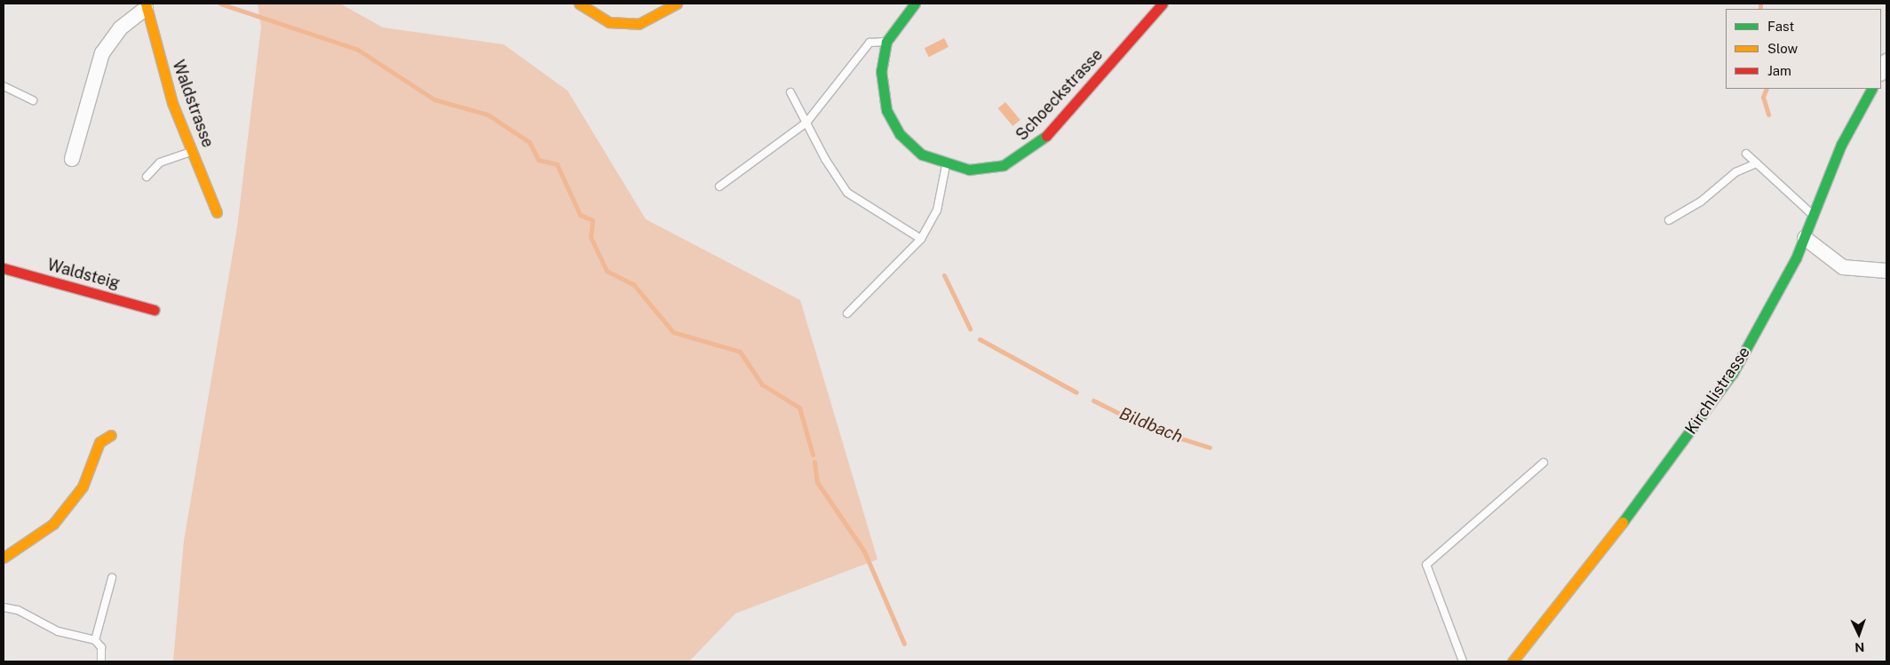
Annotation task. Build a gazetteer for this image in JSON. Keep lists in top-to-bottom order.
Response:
{
  "streets": {
    "street": [
      "Schoeckstrasse",
      "Waldstrasse",
      "Waldsteig",
      "Kirchlistrasse"
    ]
  },
  "water": ["Bildbach"],
  "legend": ["Fast", "Slow", "Jam"],
  "north": "bottom"
}
